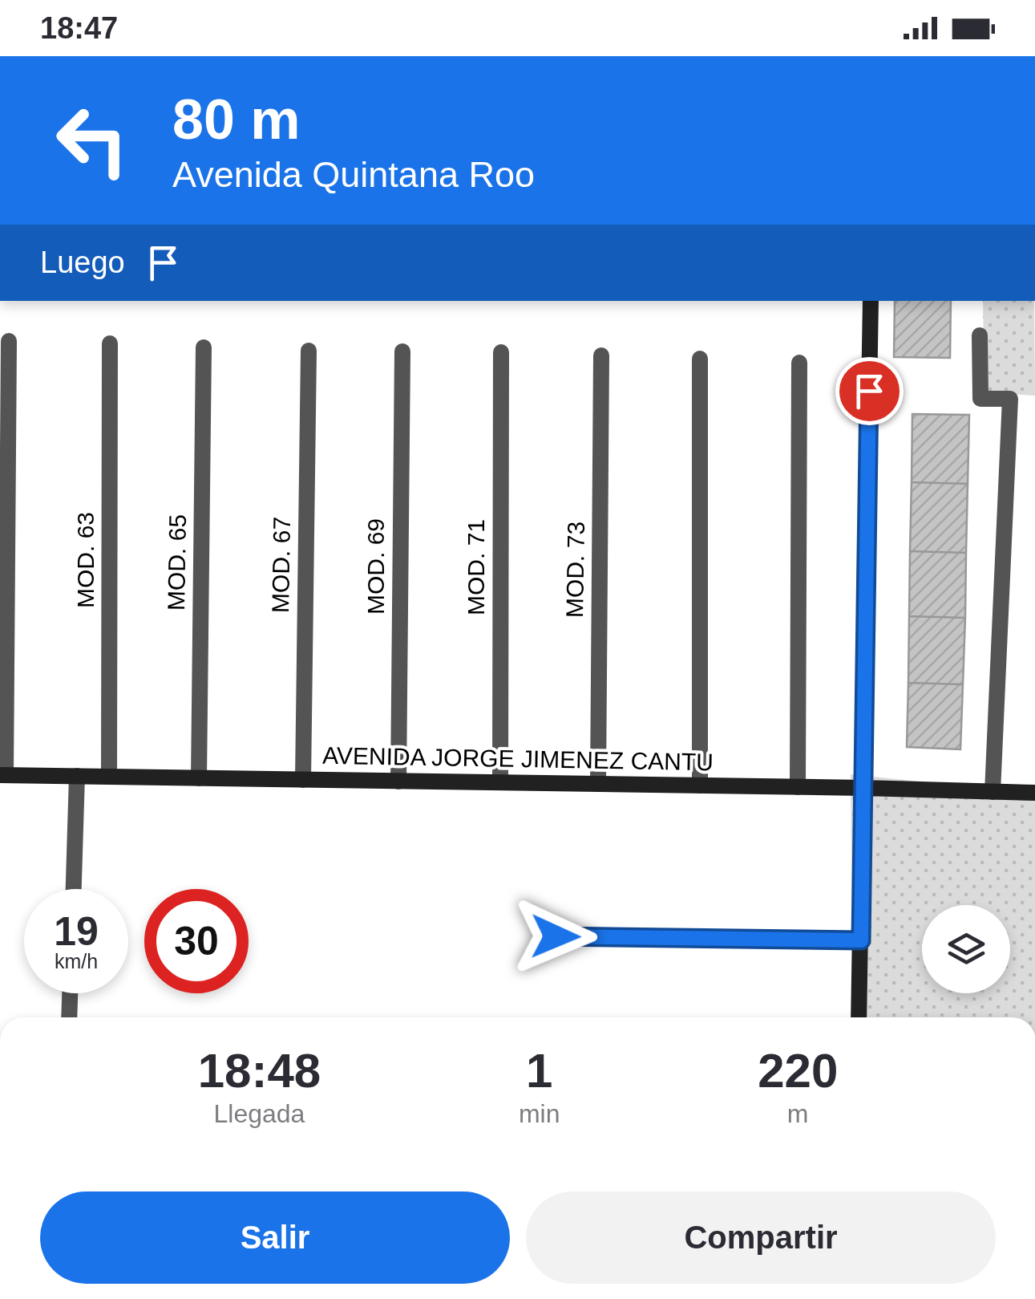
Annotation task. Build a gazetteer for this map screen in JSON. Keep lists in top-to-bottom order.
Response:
{
  "streets": {
    "main road": ["AVENIDA JORGE JIMENEZ CANTU"],
    "street": [
      "MOD. 63",
      "MOD. 65",
      "MOD. 67",
      "MOD. 69",
      "MOD. 71",
      "MOD. 73"
    ]
  },
  "crossings": [
    ["MOD. 63", "AVENIDA JORGE JIMENEZ CANTU"],
    ["MOD. 65", "AVENIDA JORGE JIMENEZ CANTU"],
    ["MOD. 67", "AVENIDA JORGE JIMENEZ CANTU"],
    ["MOD. 69", "AVENIDA JORGE JIMENEZ CANTU"],
    ["MOD. 71", "AVENIDA JORGE JIMENEZ CANTU"],
    ["MOD. 73", "AVENIDA JORGE JIMENEZ CANTU"]
  ],
  "page": {
    "status": "18:47",
    "turn": ["80 m", "Avenida Quintana Roo"],
    "then": "Luego",
    "speed": "19 km/h",
    "limit": "30",
    "eta": [
      "18:48",
      "Llegada",
      "1",
      "min",
      "220",
      "m"
    ],
    "buttons": ["Salir", "Compartir"]
  }
}
